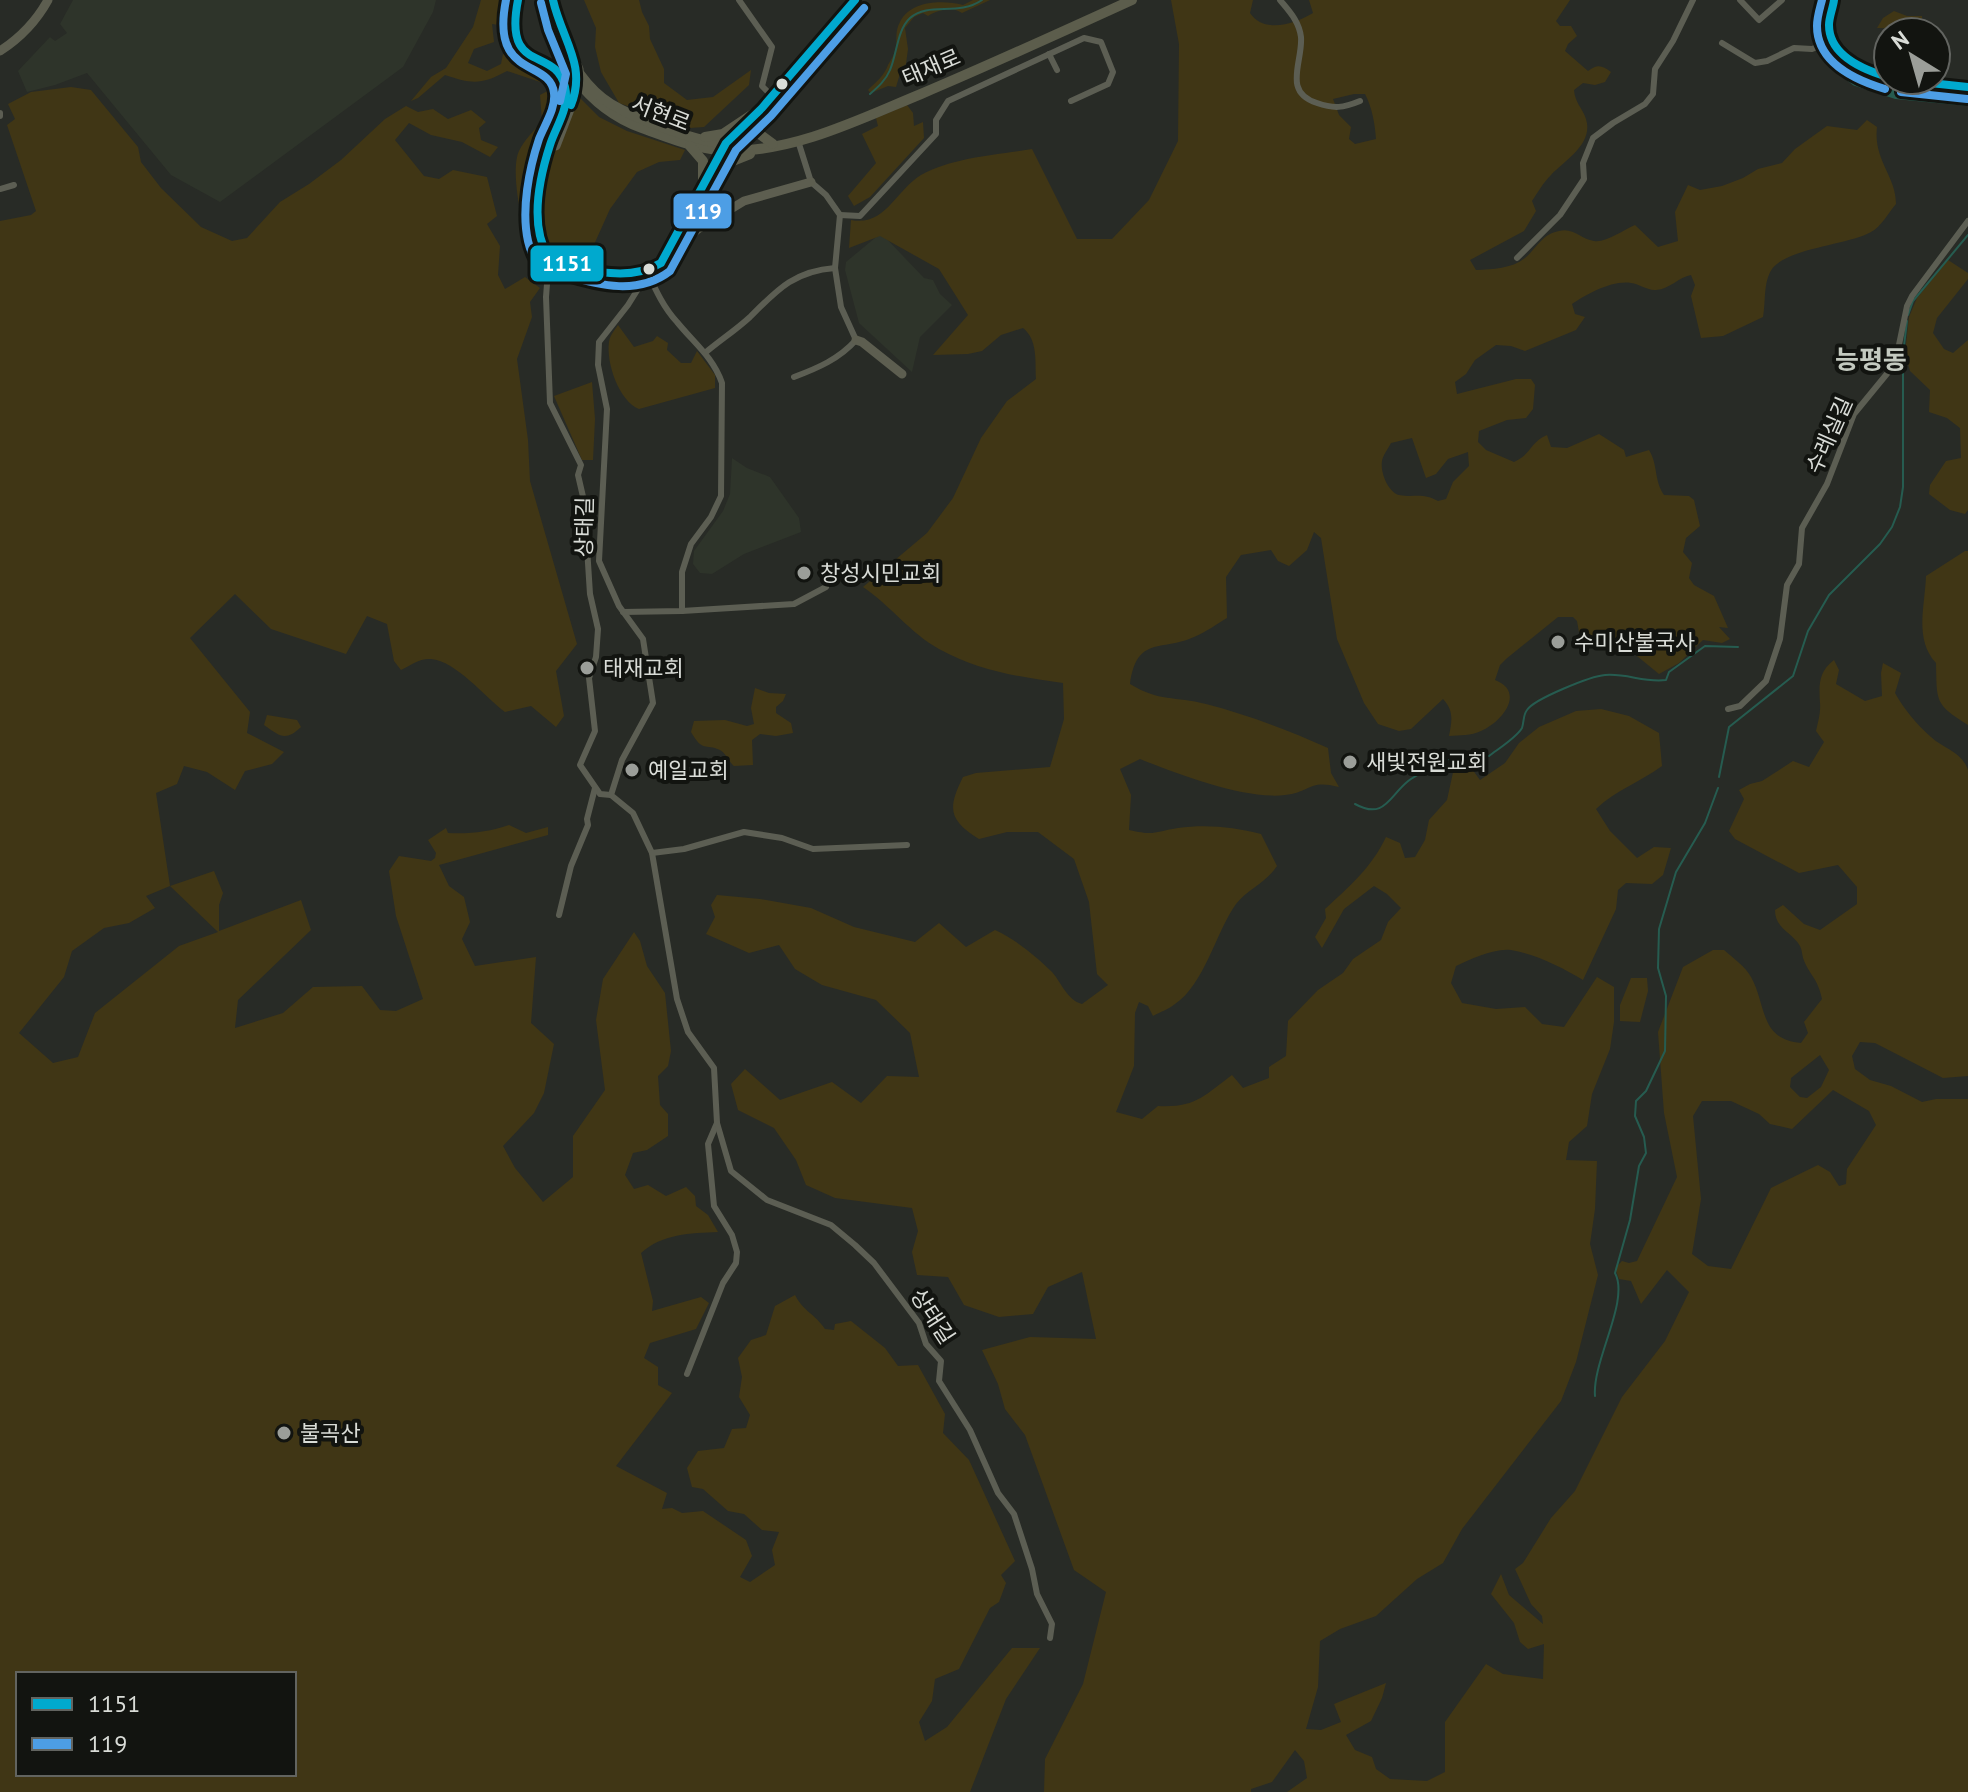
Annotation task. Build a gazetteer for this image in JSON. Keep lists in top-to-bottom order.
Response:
{
  "streets": {
    "main road": ["태재로", "서현로"],
    "street": ["수레실길", "상태길"]
  },
  "crossings": [
    ["태재로", "서현로"]
  ],
  "districts": ["능평동"],
  "places": [
    "창성시민교회",
    "수미산불국사",
    "태재교회",
    "새빛전원교회",
    "예일교회",
    "불곡산"
  ],
  "lines": ["transit line 1151", "transit line 119"],
  "legend": ["1151", "119"],
  "north": "top left"
}
